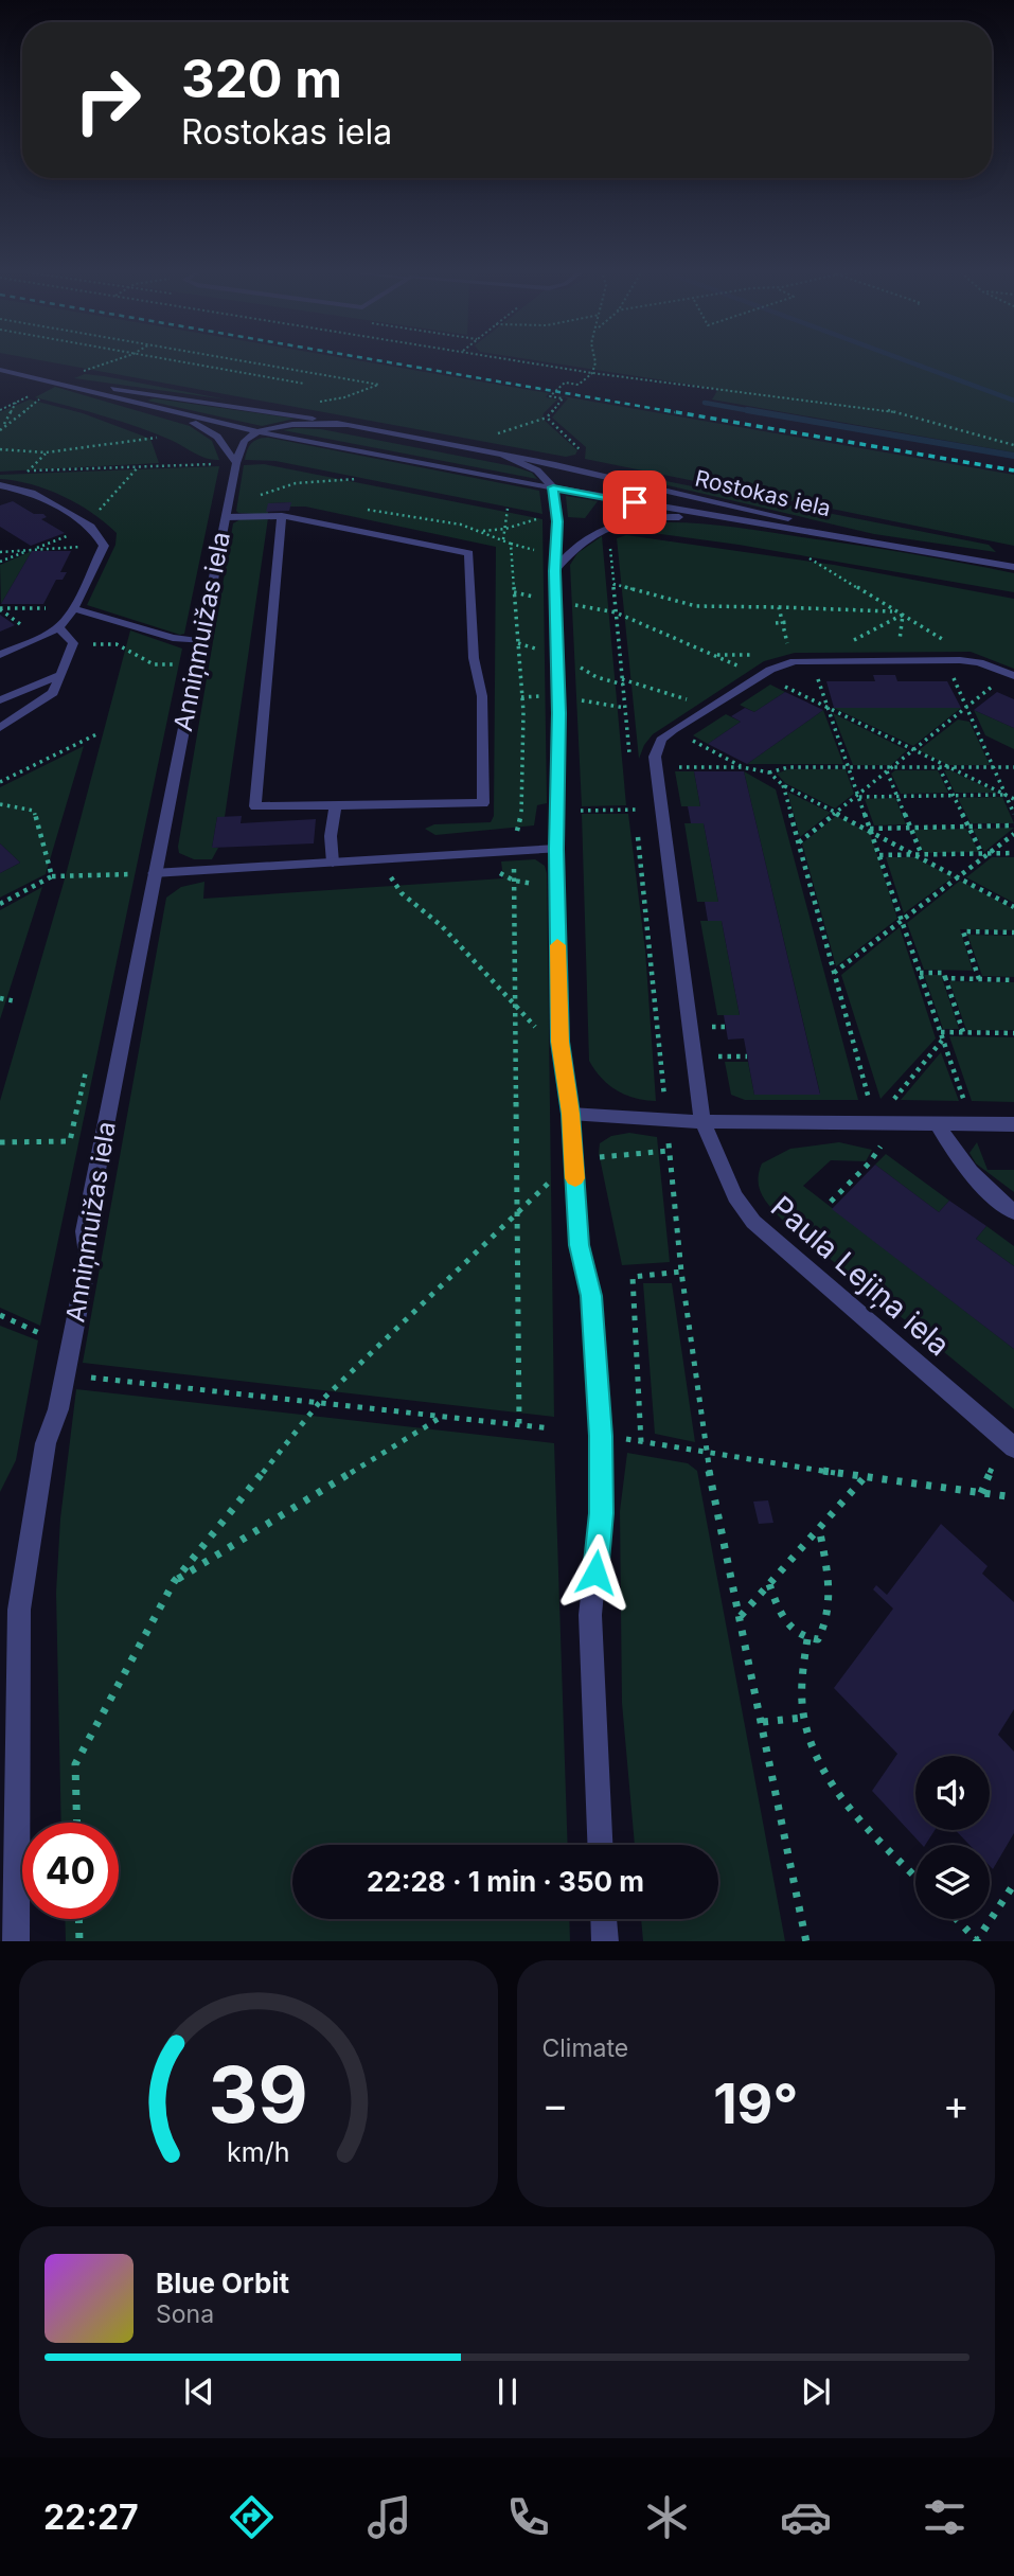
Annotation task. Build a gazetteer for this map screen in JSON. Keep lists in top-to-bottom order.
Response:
{
  "streets": {
    "street": ["Rostokas iela", "Anniņmuižas iela", "Paula Lejiņa iela"]
  },
  "crossings": [
    ["Rostokas iela", "Anniņmuižas iela"]
  ],
  "page": {
    "turn": ["320 m", "Rostokas iela"],
    "limit": "40",
    "trip": "22:28 · 1 min · 350 m",
    "tile": "Climate",
    "heat": ["−", "19°", "+"],
    "song": ["Blue Orbit", "Sona"],
    "tabs": "22:27",
    "gauge": ["39", "km/h"]
  }
}
